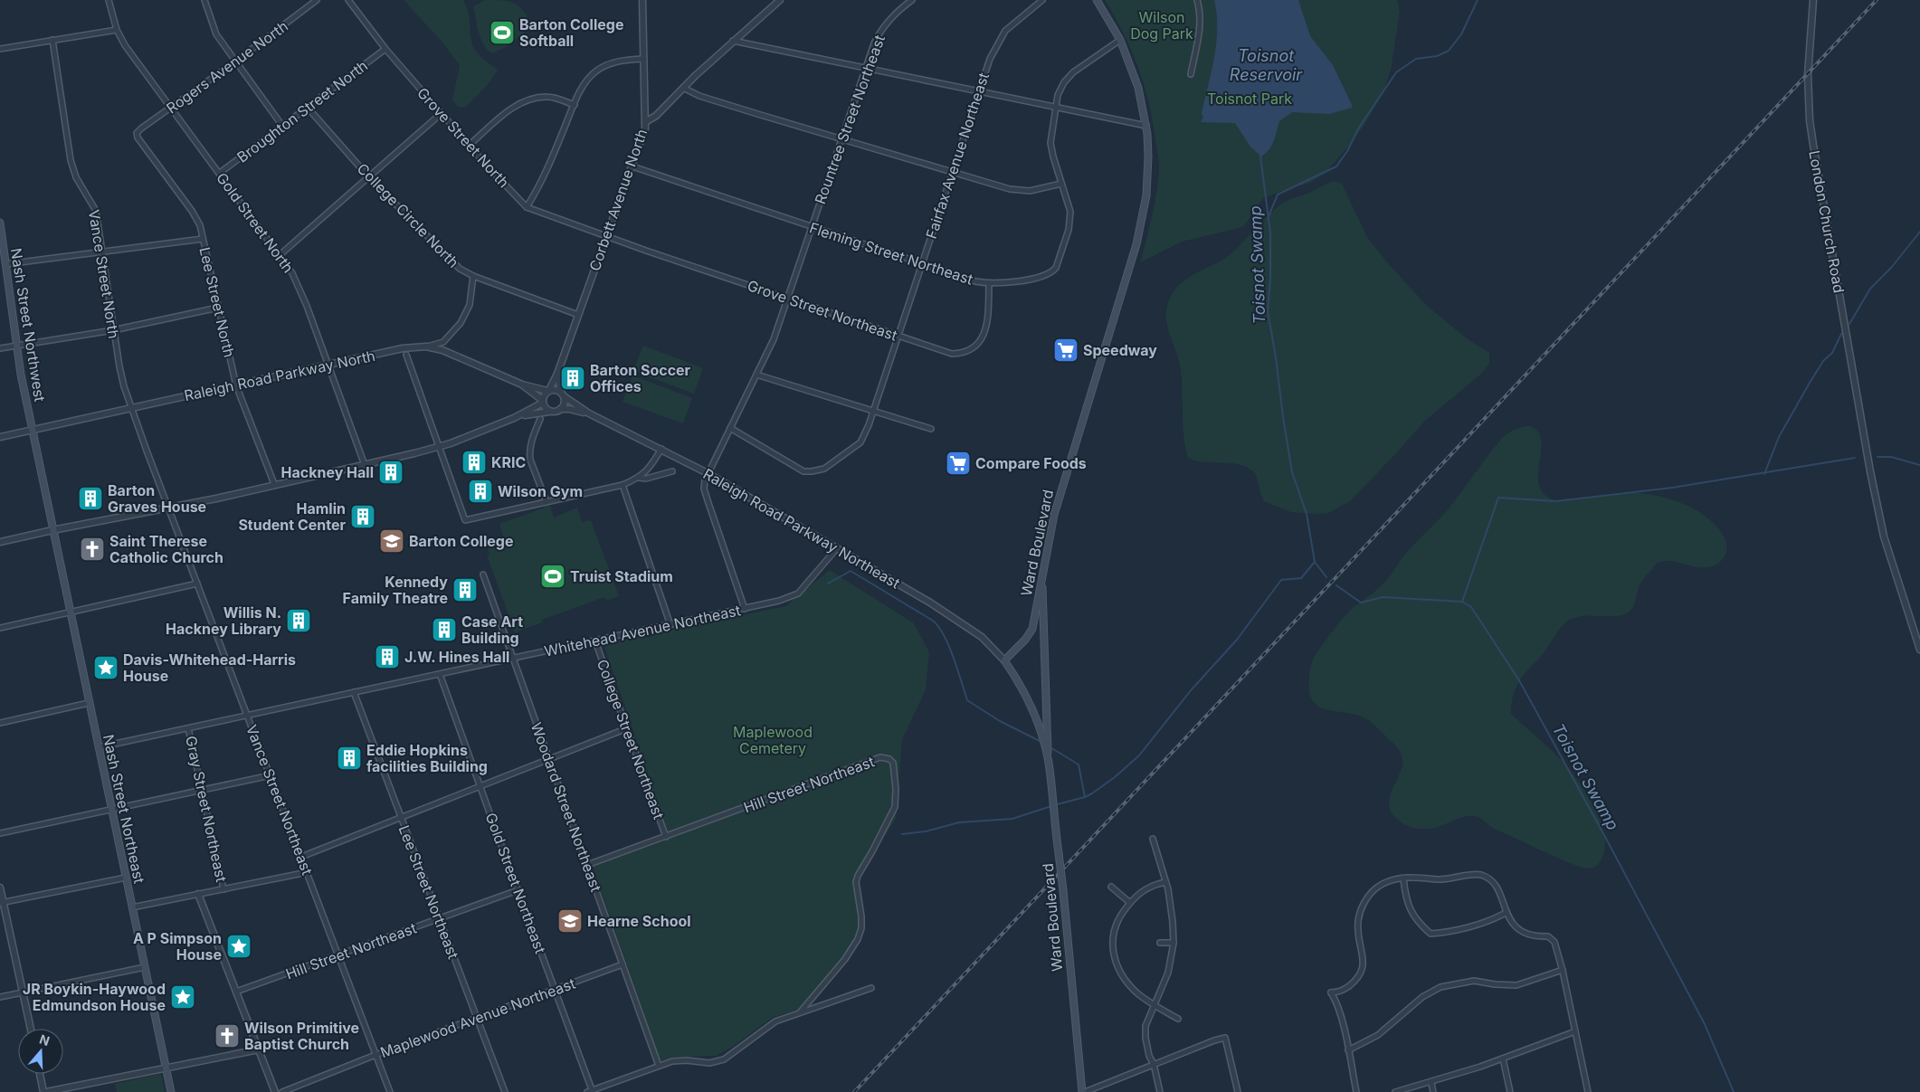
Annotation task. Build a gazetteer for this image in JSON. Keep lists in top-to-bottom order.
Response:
{
  "streets": {
    "main road": ["Nash Street Northwest", "Ward Boulevard", "Nash Street Northeast"],
    "street": [
      "Rogers Avenue North",
      "Broughton Street North",
      "Rountree Street Northeast",
      "Grove Street North",
      "Fairfax Avenue Northeast",
      "Corbett Avenue North",
      "College Circle North",
      "London Church Road",
      "Gold Street North",
      "Fleming Street Northeast",
      "Vance Street North",
      "Lee Street North",
      "Grove Street Northeast",
      "Raleigh Road Parkway North",
      "Raleigh Road Parkway Northeast",
      "Whitehead Avenue Northeast",
      "College Street Northeast",
      "Hill Street Northeast",
      "Vance Street Northeast",
      "Woodard Street Northeast",
      "Gray Street Northeast",
      "Gold Street Northeast",
      "Lee Street Northeast",
      "Maplewood Avenue Northeast"
    ]
  },
  "crossings": [
    ["Rogers Avenue North", "Gold Street North"],
    ["Rogers Avenue North", "Lee Street North"],
    ["Broughton Street North", "Grove Street North"],
    ["Broughton Street North", "College Circle North"],
    ["Broughton Street North", "Gold Street North"],
    ["Rountree Street Northeast", "Fairfax Avenue Northeast"],
    ["Rountree Street Northeast", "Fleming Street Northeast"],
    ["Rountree Street Northeast", "Grove Street Northeast"],
    ["Rountree Street Northeast", "Raleigh Road Parkway Northeast"],
    ["Grove Street North", "Corbett Avenue North"],
    ["Grove Street North", "Grove Street Northeast"],
    ["Fairfax Avenue Northeast", "Fleming Street Northeast"],
    ["Fairfax Avenue Northeast", "Grove Street Northeast"],
    ["Corbett Avenue North", "College Circle North"],
    ["Corbett Avenue North", "Fleming Street Northeast"],
    ["Corbett Avenue North", "Grove Street Northeast"],
    ["Corbett Avenue North", "Raleigh Road Parkway North"],
    ["Corbett Avenue North", "Raleigh Road Parkway Northeast"],
    ["Gold Street North", "Raleigh Road Parkway North"],
    ["Fleming Street Northeast", "Grove Street Northeast"],
    ["Fleming Street Northeast", "Ward Boulevard"],
    ["Vance Street North", "Raleigh Road Parkway North"],
    ["Vance Street North", "Vance Street Northeast"],
    ["Lee Street North", "Raleigh Road Parkway North"],
    ["Nash Street Northwest", "Raleigh Road Parkway North"],
    ["Nash Street Northwest", "Nash Street Northeast"],
    ["Raleigh Road Parkway North", "Raleigh Road Parkway Northeast"],
    ["Raleigh Road Parkway Northeast", "Ward Boulevard"],
    ["Raleigh Road Parkway Northeast", "Whitehead Avenue Northeast"],
    ["Whitehead Avenue Northeast", "College Street Northeast"],
    ["Whitehead Avenue Northeast", "Vance Street Northeast"],
    ["Whitehead Avenue Northeast", "Woodard Street Northeast"],
    ["Whitehead Avenue Northeast", "Nash Street Northeast"],
    ["Whitehead Avenue Northeast", "Gray Street Northeast"],
    ["Whitehead Avenue Northeast", "Gold Street Northeast"],
    ["Whitehead Avenue Northeast", "Lee Street Northeast"],
    ["College Street Northeast", "Hill Street Northeast"],
    ["Hill Street Northeast", "Vance Street Northeast"],
    ["Hill Street Northeast", "Woodard Street Northeast"],
    ["Hill Street Northeast", "Gold Street Northeast"],
    ["Hill Street Northeast", "Lee Street Northeast"],
    ["Vance Street Northeast", "Maplewood Avenue Northeast"],
    ["Woodard Street Northeast", "Maplewood Avenue Northeast"],
    ["Gold Street Northeast", "Maplewood Avenue Northeast"],
    ["Lee Street Northeast", "Maplewood Avenue Northeast"]
  ],
  "water": ["Toisnot Reservoir", "Toisnot Swamp"],
  "parks": ["Wilson Dog Park", "Toisnot Park", "Maplewood Cemetery"],
  "places": {
    "sports": ["Barton College Softball", "Truist Stadium"],
    "supermarket": ["Speedway", "Compare Foods"],
    "building": [
      "Barton Soccer Offices",
      "KRIC",
      "Hackney Hall",
      "Wilson Gym",
      "Barton Graves House",
      "Hamlin Student Center",
      "Kennedy Family Theatre",
      "Willis N. Hackney Library",
      "Case Art Building",
      "J.W. Hines Hall",
      "Eddie Hopkins facilities Building"
    ],
    "school or university": ["Barton College", "Hearne School"],
    "church": ["Saint Therese Catholic Church", "Wilson Primitive Baptist Church"],
    "place": ["Davis-Whitehead-Harris House", "A P Simpson House", "JR Boykin-Haywood Edmundson House"]
  },
  "north": "top"
}
